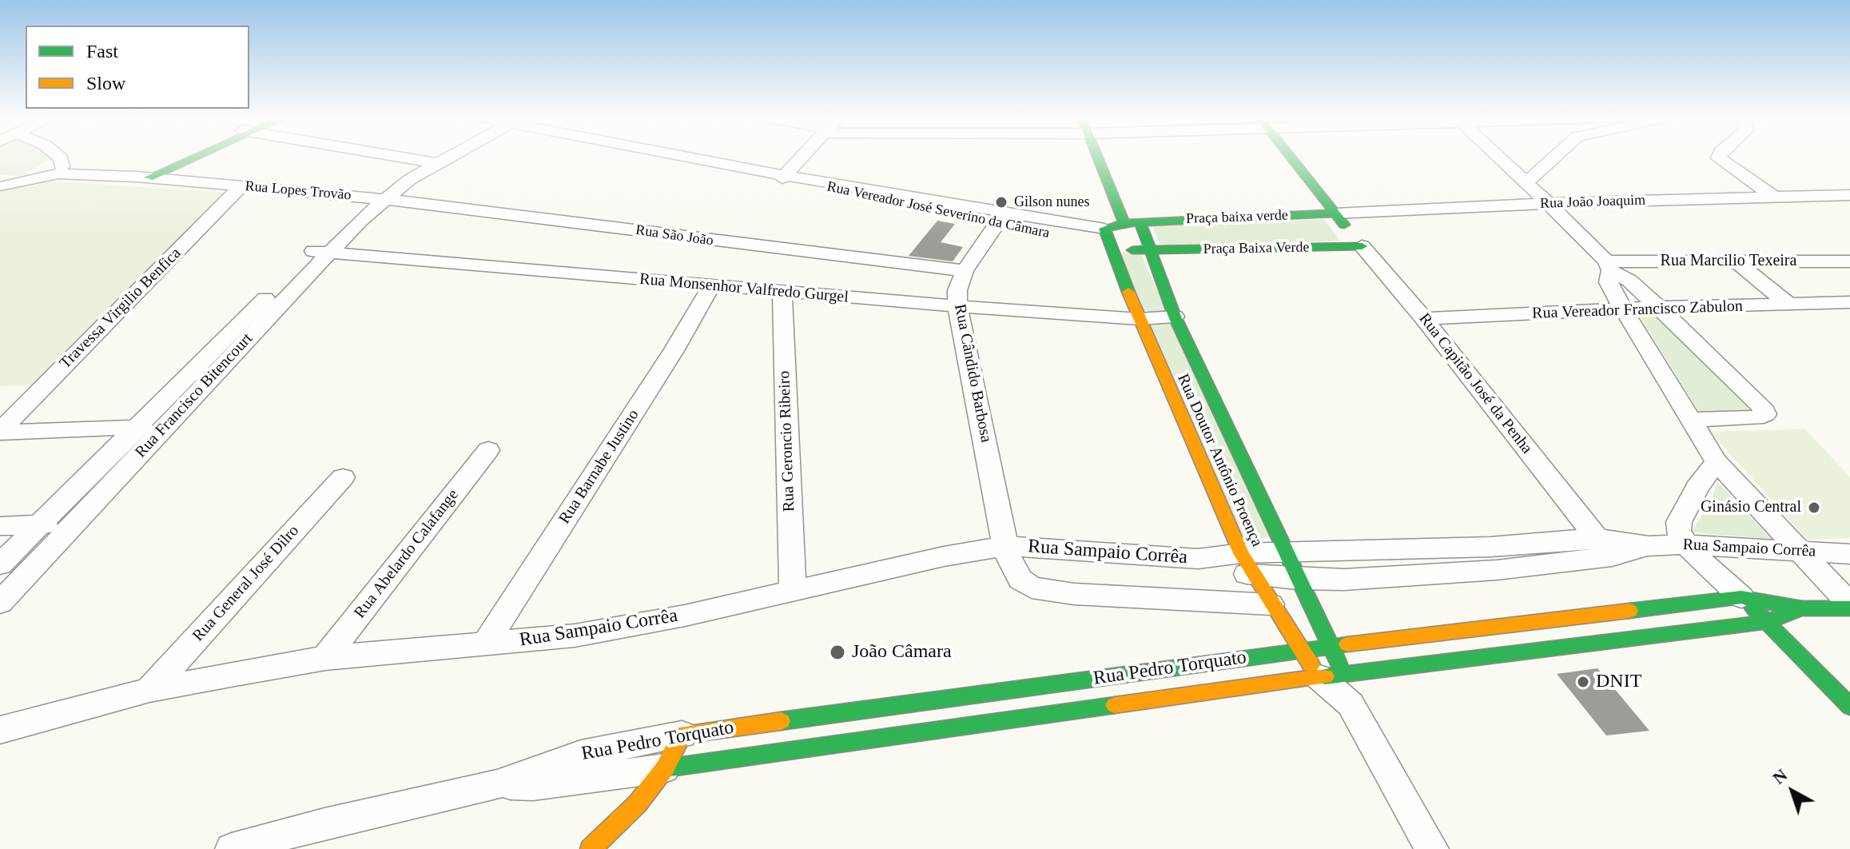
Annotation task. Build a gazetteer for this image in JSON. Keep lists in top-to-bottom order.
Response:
{
  "streets": {
    "main road": [
      "Praça baixa verde",
      "Praça Baixa Verde",
      "Rua Capitão José da Penha",
      "Rua Doutor Antônio Proença",
      "Rua Pedro Torquato"
    ],
    "street": [
      "Rua Lopes Trovão",
      "Rua João Joaquim",
      "Rua Vereador José Severino da Câmara",
      "Rua São João",
      "Rua Marcilio Texeira",
      "Rua Monsenhor Valfredo Gurgel",
      "Travessa Virgilio Benfica",
      "Rua Vereador Francisco Zabulon",
      "Rua Cândido Barbosa",
      "Rua Francisco Bitencourt",
      "Rua Geroncio Ribeiro",
      "Rua Barnabe Justino",
      "Rua Sampaio Corrêa",
      "Rua Abelardo Calafange",
      "Rua General José Dilro"
    ]
  },
  "crossings": [
    ["Rua Lopes Trovão", "Rua São João"],
    ["Rua Lopes Trovão", "Travessa Virgilio Benfica"],
    ["Rua Lopes Trovão", "Rua Francisco Bitencourt"],
    ["Rua João Joaquim", "Praça baixa verde"],
    ["Rua João Joaquim", "Rua Capitão José da Penha"],
    ["Rua Vereador José Severino da Câmara", "Praça Baixa Verde"],
    ["Rua Vereador José Severino da Câmara", "Rua Cândido Barbosa"],
    ["Rua Vereador José Severino da Câmara", "Rua Doutor Antônio Proença"],
    ["Praça baixa verde", "Rua Capitão José da Penha"],
    ["Rua São João", "Rua Cândido Barbosa"],
    ["Rua São João", "Rua Francisco Bitencourt"],
    ["Praça Baixa Verde", "Rua Capitão José da Penha"],
    ["Praça Baixa Verde", "Rua Doutor Antônio Proença"],
    ["Rua Monsenhor Valfredo Gurgel", "Rua Cândido Barbosa"],
    ["Rua Monsenhor Valfredo Gurgel", "Rua Francisco Bitencourt"],
    ["Rua Monsenhor Valfredo Gurgel", "Rua Geroncio Ribeiro"],
    ["Rua Monsenhor Valfredo Gurgel", "Rua Doutor Antônio Proença"],
    ["Rua Monsenhor Valfredo Gurgel", "Rua Barnabe Justino"],
    ["Rua Vereador Francisco Zabulon", "Rua Capitão José da Penha"],
    ["Rua Cândido Barbosa", "Rua Doutor Antônio Proença"],
    ["Rua Cândido Barbosa", "Rua Sampaio Corrêa"],
    ["Rua Capitão José da Penha", "Rua Sampaio Corrêa"],
    ["Rua Geroncio Ribeiro", "Rua Sampaio Corrêa"],
    ["Rua Doutor Antônio Proença", "Rua Sampaio Corrêa"],
    ["Rua Doutor Antônio Proença", "Rua Pedro Torquato"],
    ["Rua Barnabe Justino", "Rua Sampaio Corrêa"],
    ["Rua Sampaio Corrêa", "Rua Abelardo Calafange"],
    ["Rua Sampaio Corrêa", "Rua General José Dilro"]
  ],
  "places": [
    "Gilson nunes",
    "Ginásio Central",
    "João Câmara",
    "DNIT"
  ],
  "legend": ["Fast", "Slow"],
  "north": "top left"
}
